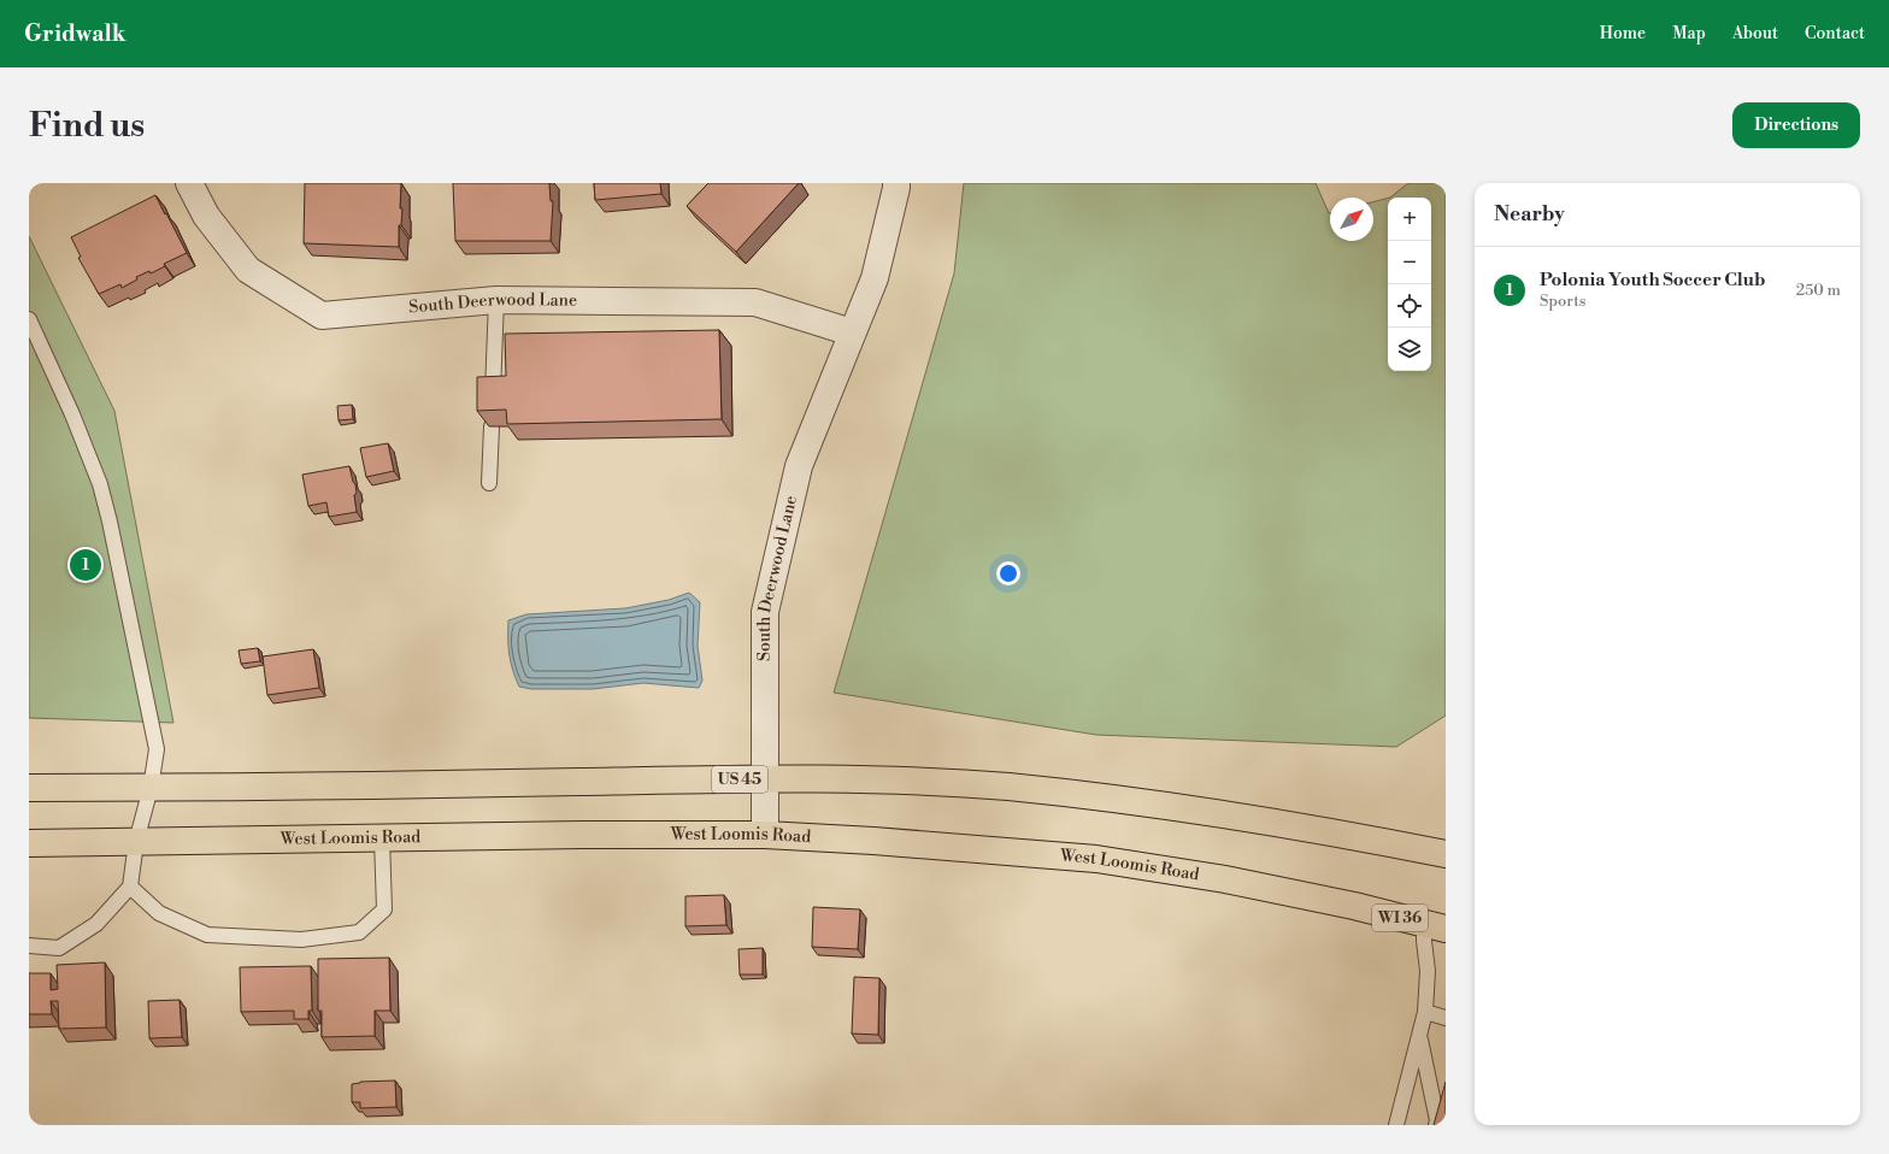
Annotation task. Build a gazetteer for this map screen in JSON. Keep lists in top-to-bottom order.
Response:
{
  "streets": {
    "main road": ["US 45", "West Loomis Road"],
    "street": ["South Deerwood Lane"]
  },
  "crossings": [
    ["South Deerwood Lane", "US 45"],
    ["South Deerwood Lane", "West Loomis Road"]
  ],
  "north": "top right",
  "page": {
    "header": "Gridwalk",
    "nav": [
      "Home",
      "Map",
      "About",
      "Contact"
    ],
    "buttons": "Directions",
    "title": "Find us",
    "heading": "Nearby",
    "map_buttons": ["+", "−"],
    "list": [
      {
        "mark": "1",
        "name": "Polonia Youth Soccer Club",
        "note": "Sports",
        "value": "250 m"
      }
    ],
    "pins": "1"
  }
}
